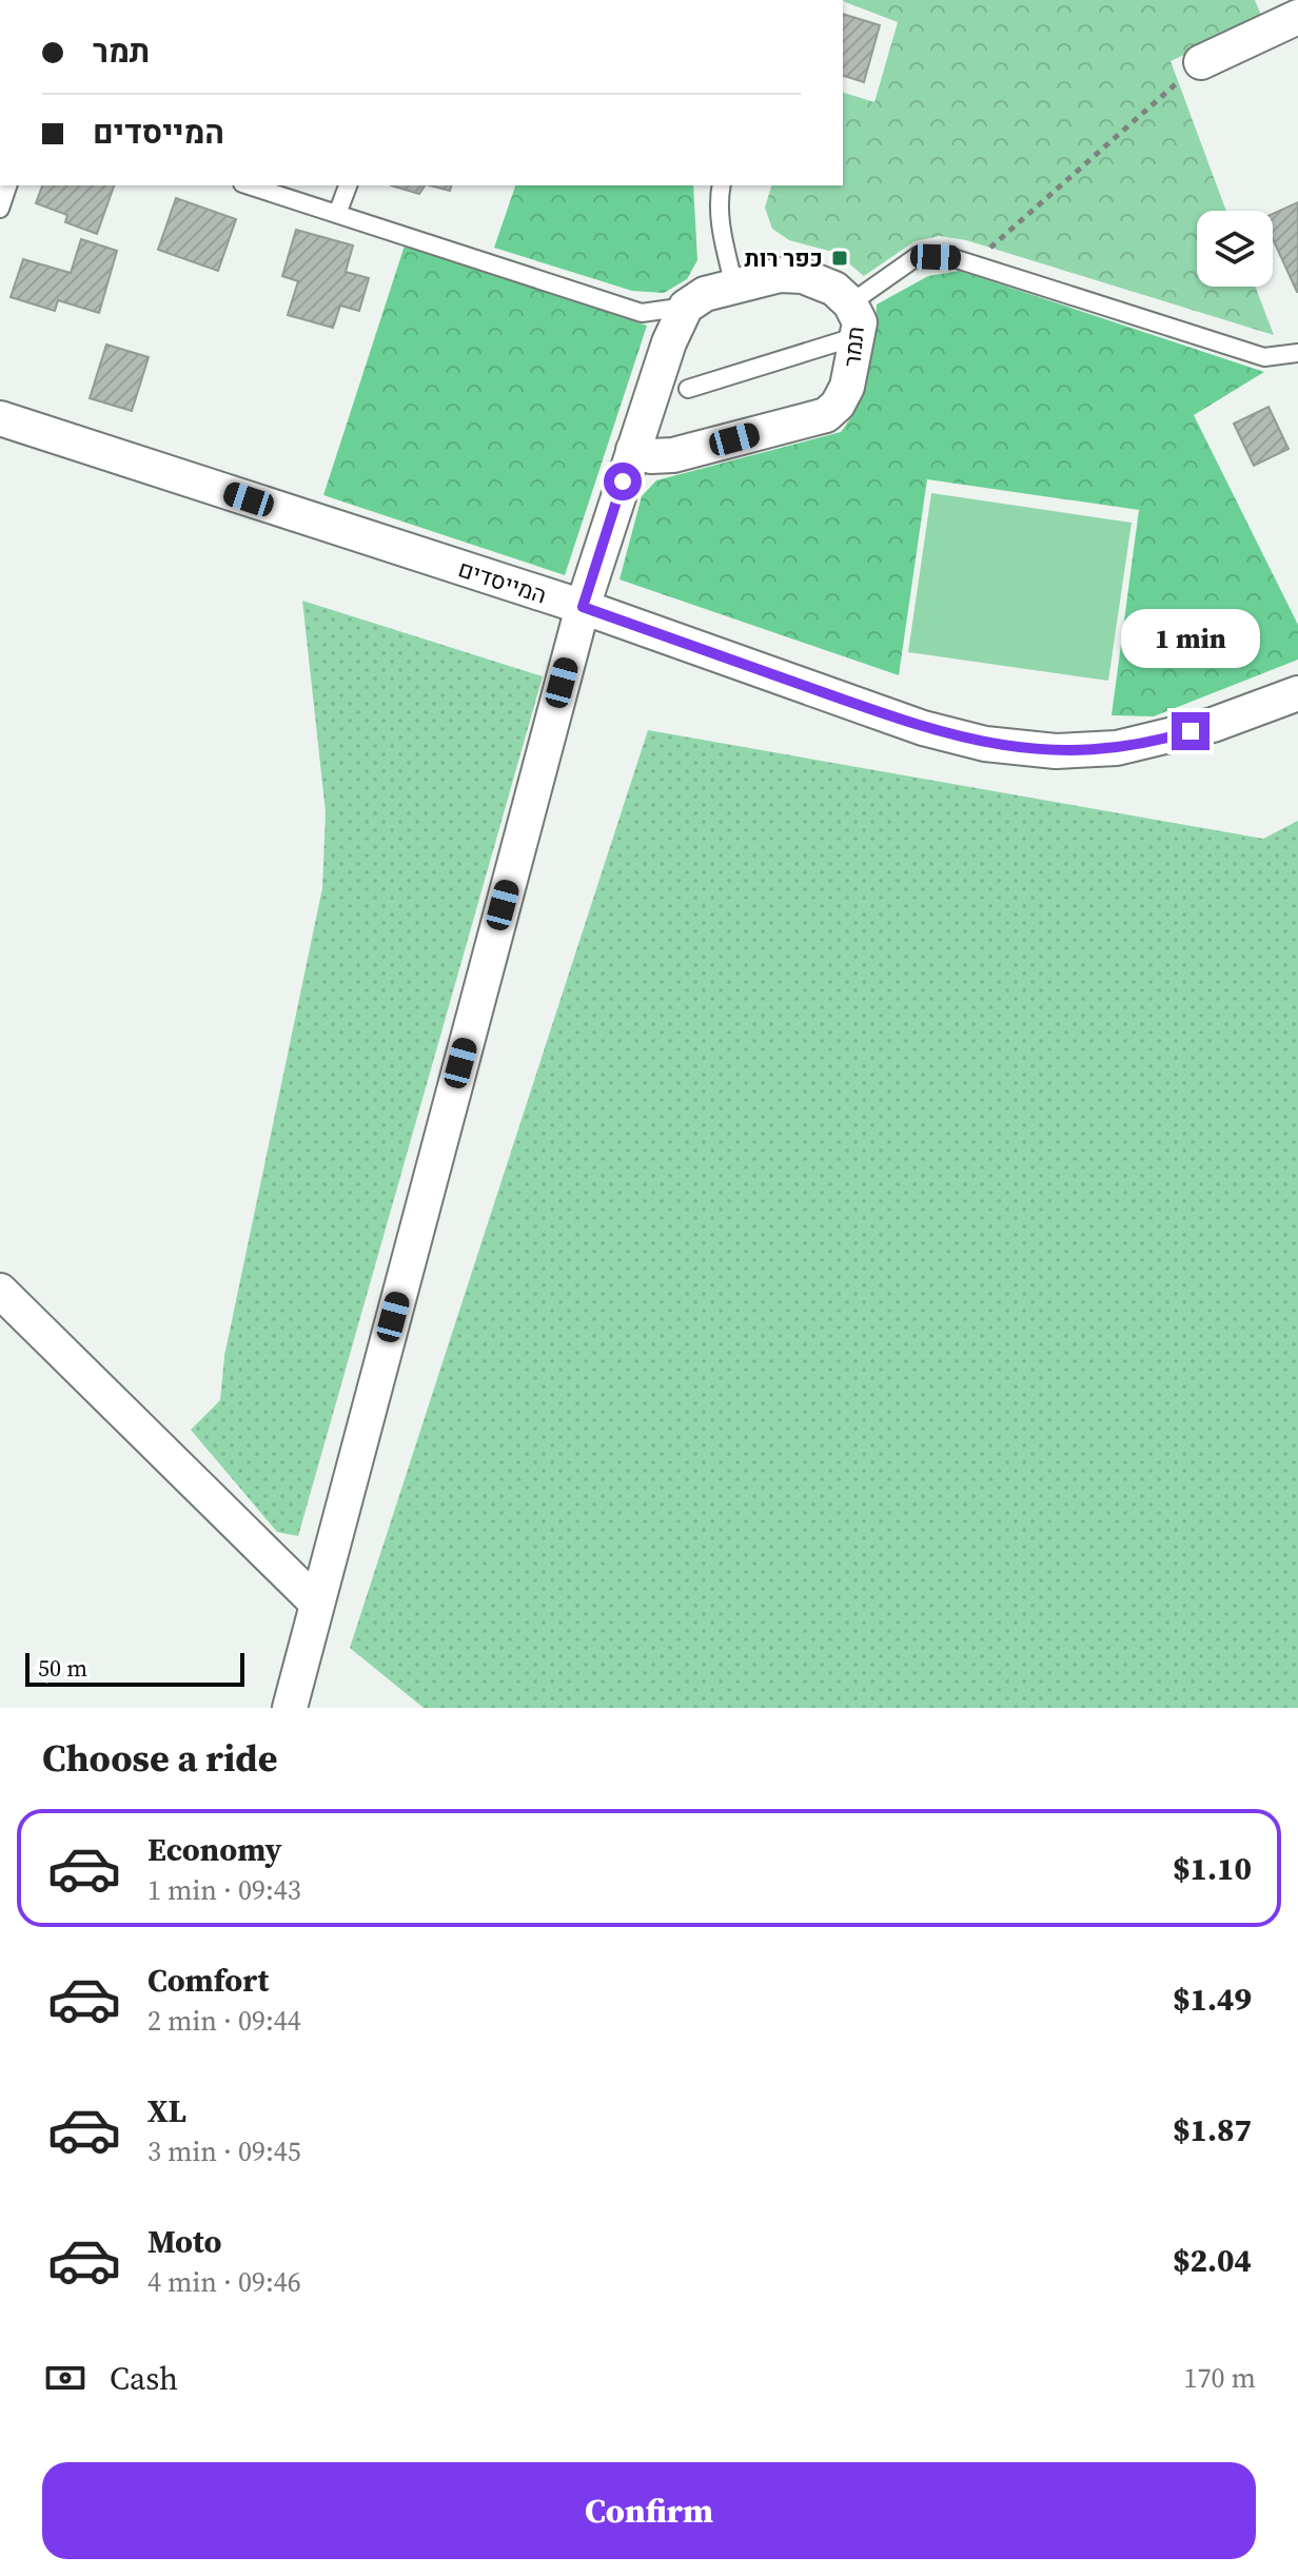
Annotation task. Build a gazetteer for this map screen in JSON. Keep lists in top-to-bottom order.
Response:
{
  "streets": {
    "street": ["תמר", "המייסדים"]
  },
  "places": {
    "transit": ["כפר רות"]
  },
  "scale_bar": "50 m",
  "page": {
    "banner": ["תמר", "המייסדים"],
    "bubble": "1 min",
    "scale": "50 m",
    "heading": "Choose a ride",
    "list": [
      {
        "name": "Economy",
        "note": "1 min · 09:43",
        "value": "$1.10"
      },
      {
        "name": "Comfort",
        "note": "2 min · 09:44",
        "value": "$1.49"
      },
      {
        "name": "XL",
        "note": "3 min · 09:45",
        "value": "$1.87"
      },
      {
        "name": "Moto",
        "note": "4 min · 09:46",
        "value": "$2.04"
      }
    ],
    "pay": ["Cash", "170 m"],
    "buttons": "Confirm"
  }
}
